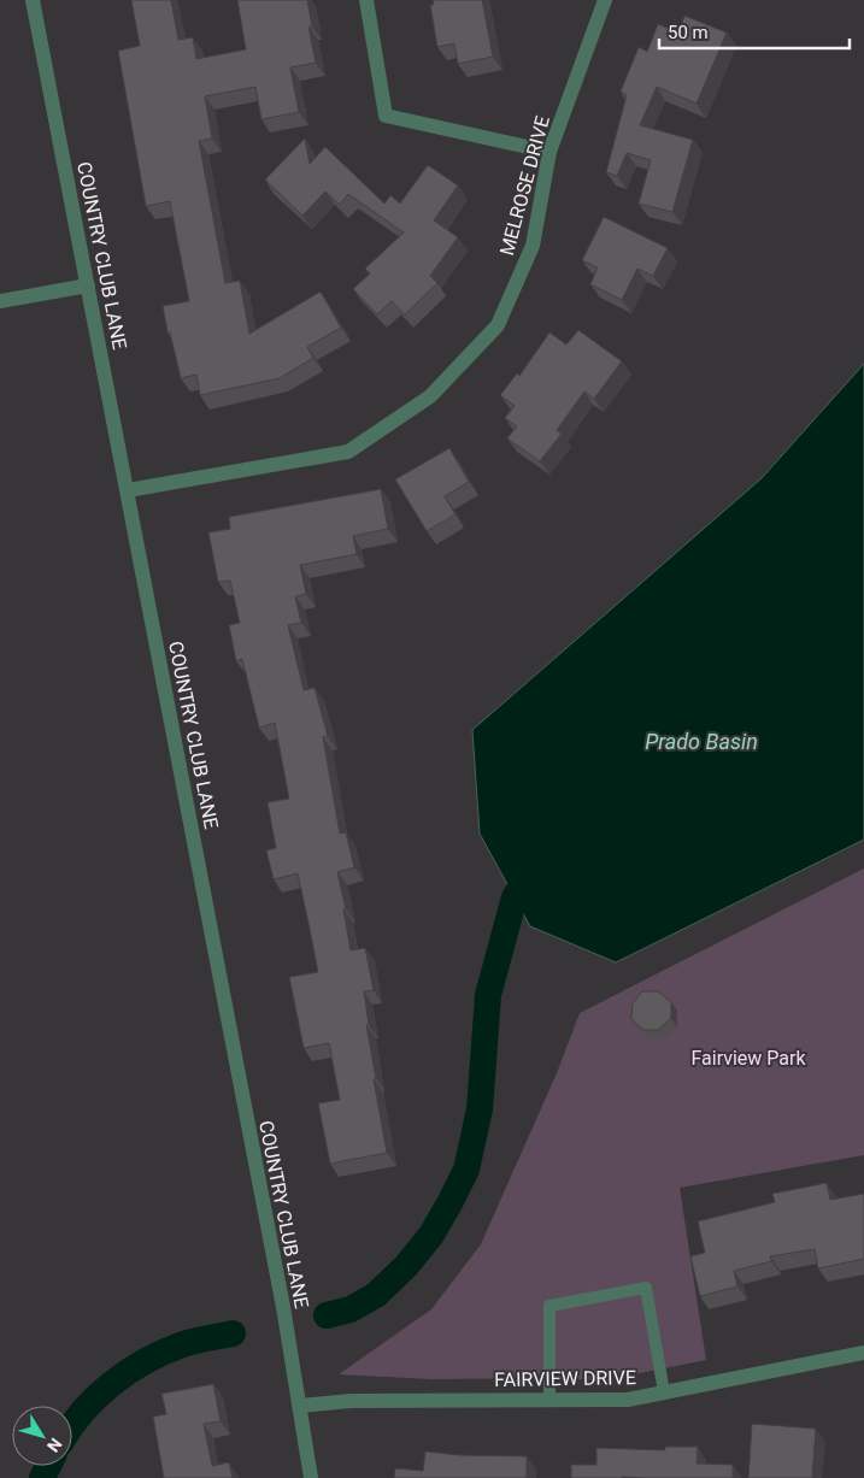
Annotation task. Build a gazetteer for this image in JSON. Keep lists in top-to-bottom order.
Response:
{
  "streets": {
    "street": ["MELROSE DRIVE", "COUNTRY CLUB LANE", "FAIRVIEW DRIVE"]
  },
  "crossings": [
    ["MELROSE DRIVE", "COUNTRY CLUB LANE"],
    ["COUNTRY CLUB LANE", "FAIRVIEW DRIVE"]
  ],
  "water": ["Prado Basin"],
  "parks": ["Fairview Park"],
  "scale_bar": "50 m",
  "north": "bottom right"
}
